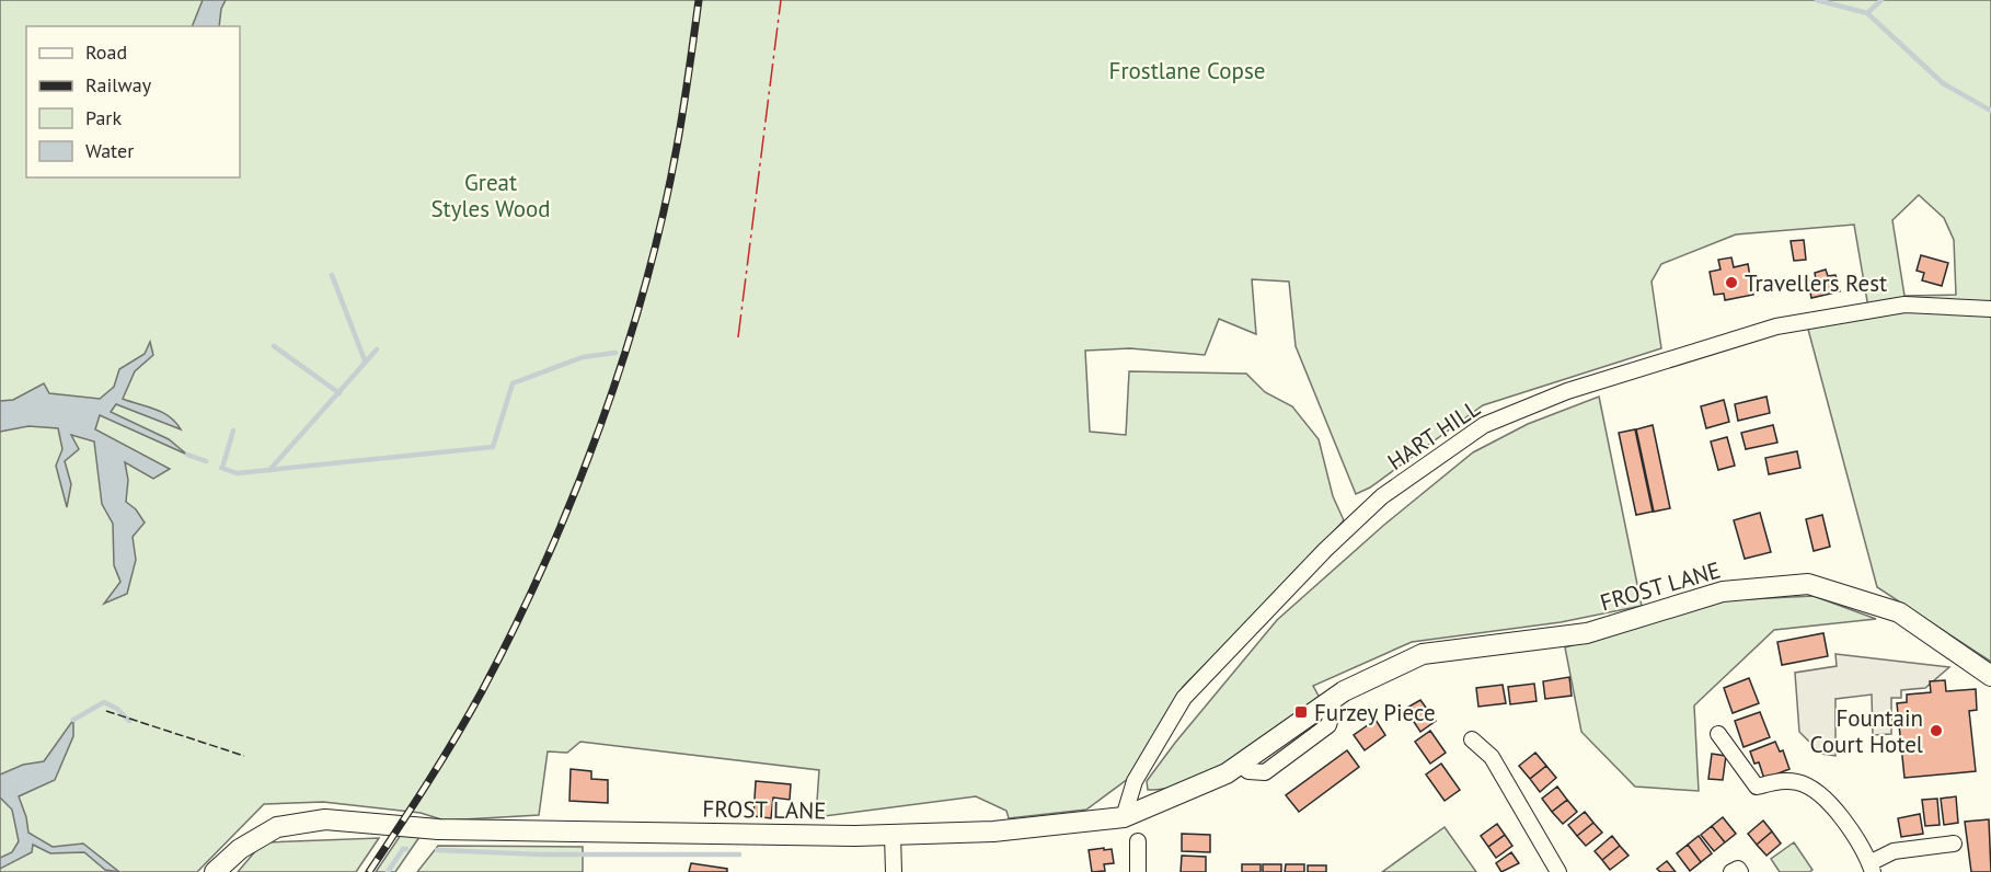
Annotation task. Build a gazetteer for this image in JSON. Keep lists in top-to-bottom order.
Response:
{
  "streets": {
    "street": ["HART HILL", "FROST LANE"]
  },
  "crossings": [
    ["HART HILL", "FROST LANE"]
  ],
  "parks": ["Frostlane Copse", "Great Styles Wood"],
  "places": {
    "other": ["Travellers Rest", "Fountain Court Hotel"],
    "transit": ["Furzey Piece"]
  },
  "legend": [
    "Road",
    "Railway",
    "Park",
    "Water"
  ]
}
